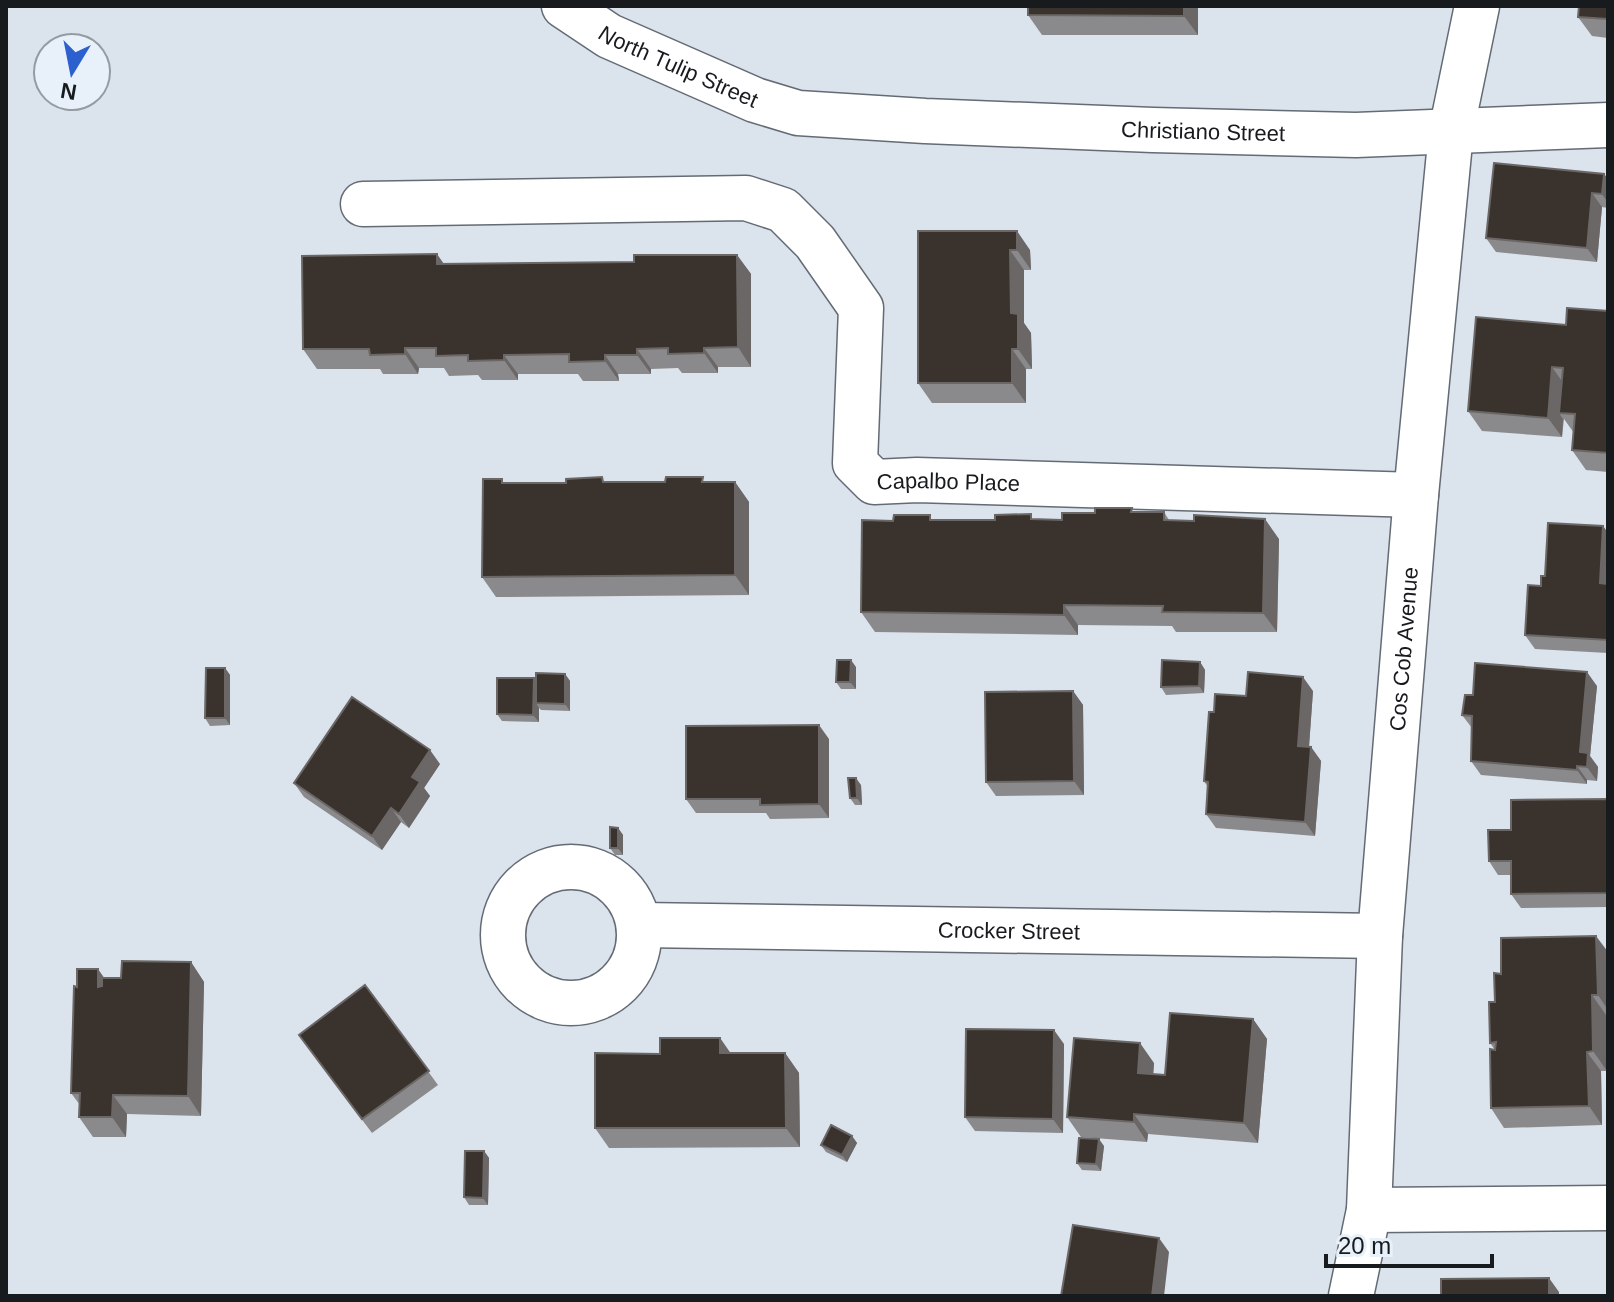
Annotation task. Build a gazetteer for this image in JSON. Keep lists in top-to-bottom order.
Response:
{
  "streets": {
    "street": [
      "North Tulip Street",
      "Christiano Street",
      "Capalbo Place",
      "Cos Cob Avenue",
      "Crocker Street"
    ]
  },
  "crossings": [
    ["North Tulip Street", "Christiano Street"],
    ["Christiano Street", "Cos Cob Avenue"],
    ["Capalbo Place", "Cos Cob Avenue"],
    ["Cos Cob Avenue", "Crocker Street"]
  ],
  "scale_bar": "20 m",
  "north": "bottom"
}
